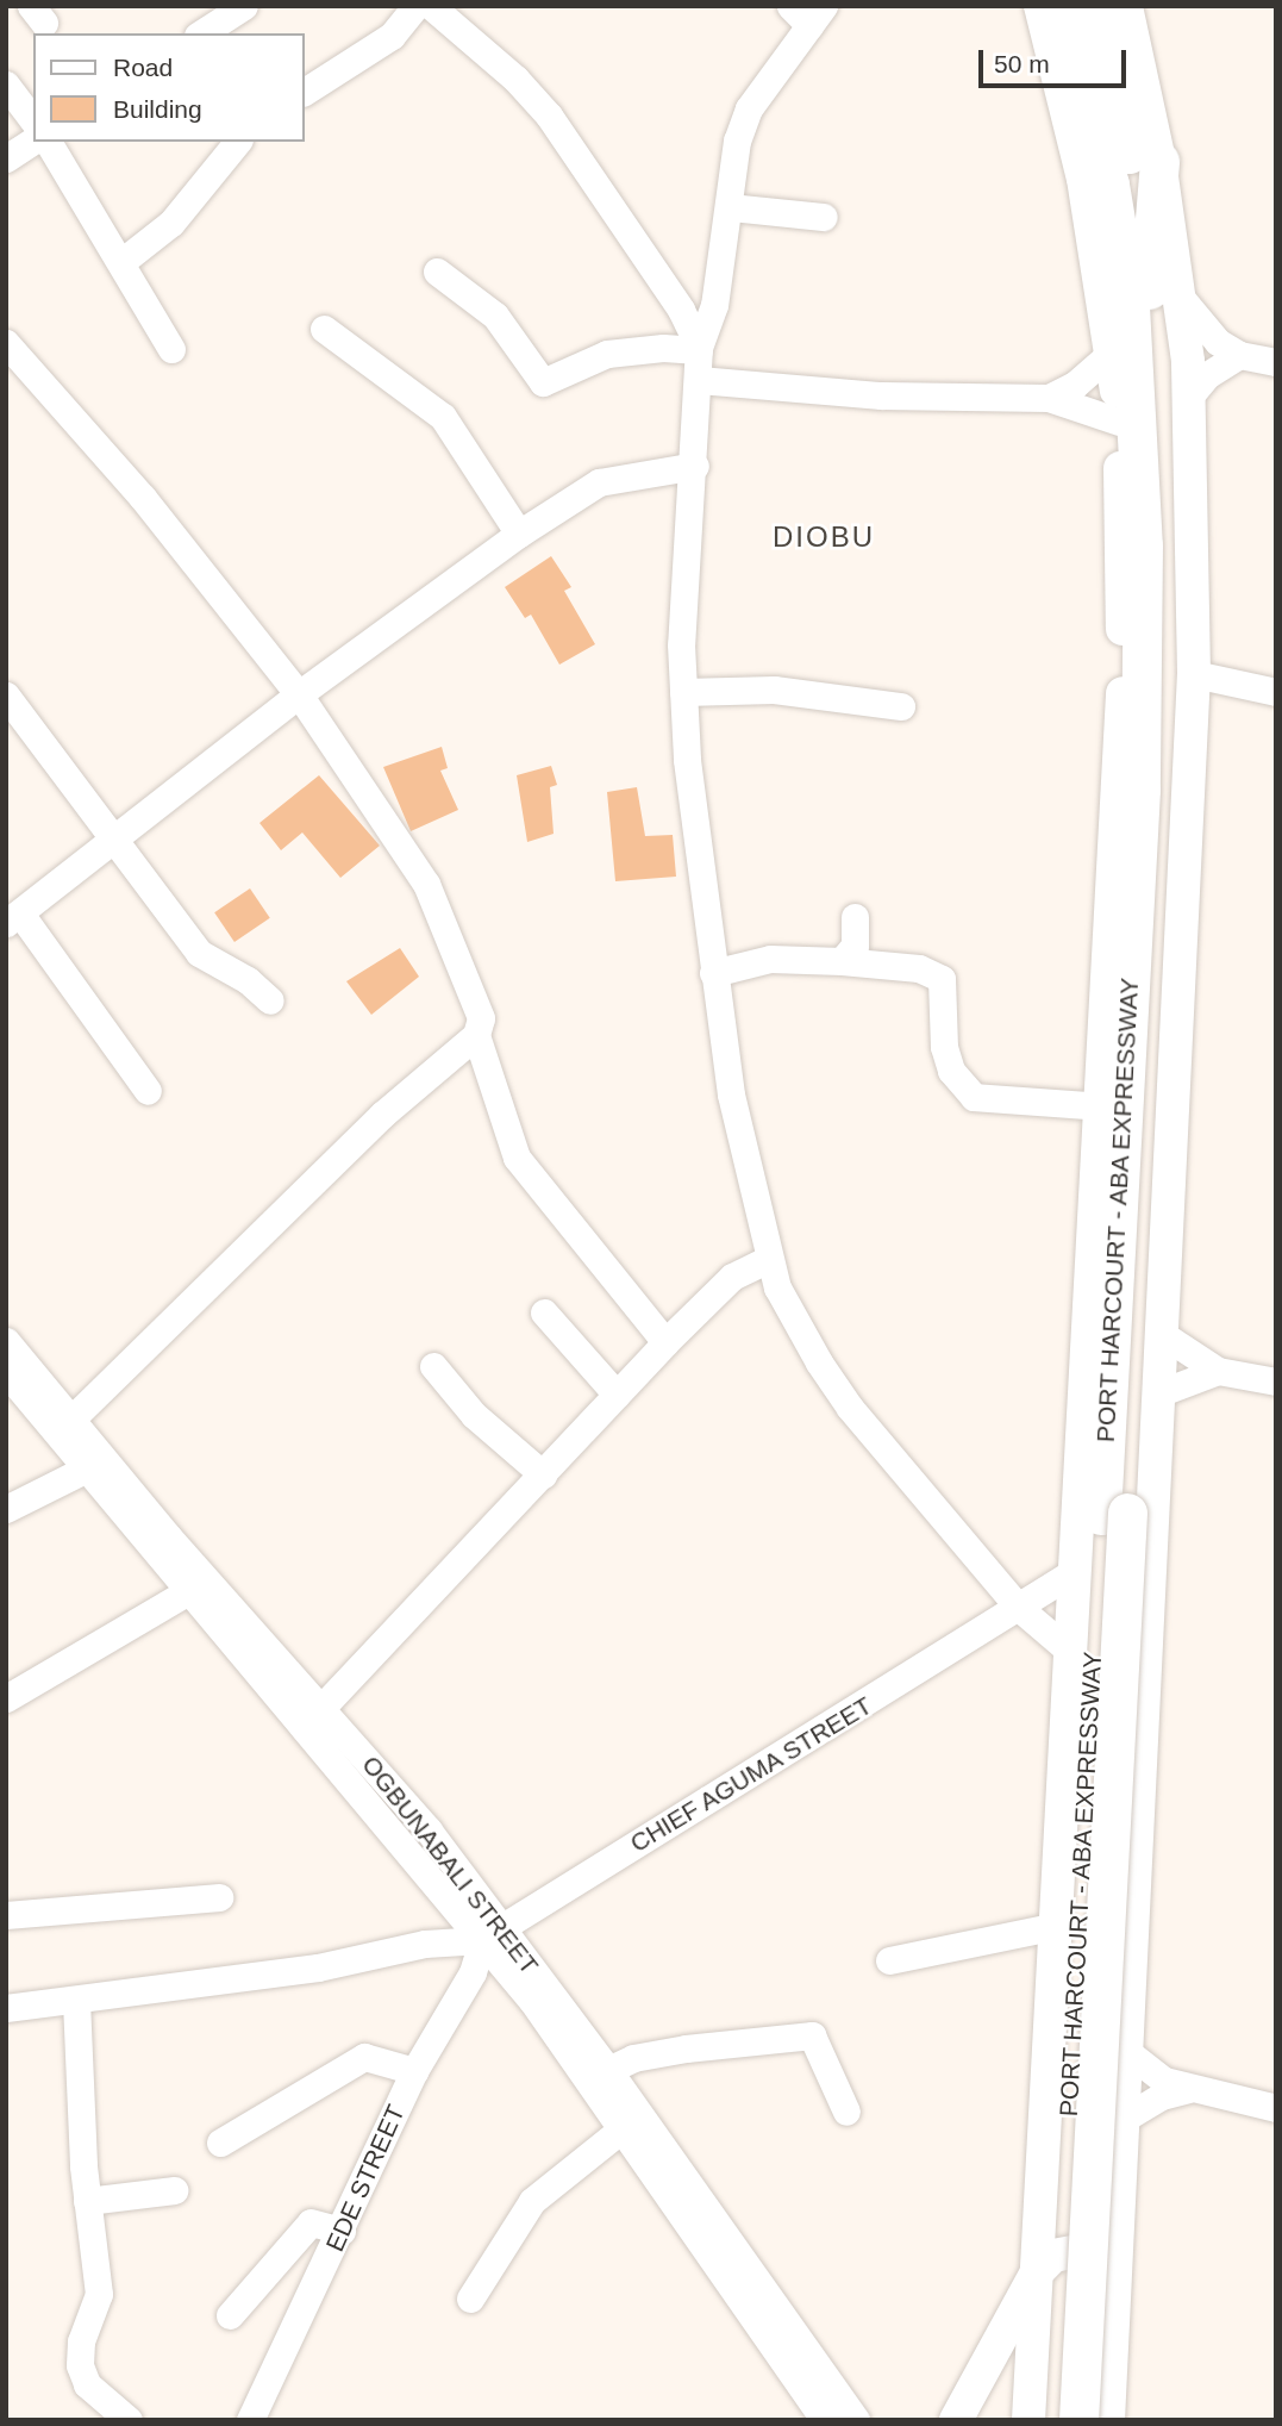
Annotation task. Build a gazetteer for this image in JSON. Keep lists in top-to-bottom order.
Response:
{
  "streets": {
    "highway": ["PORT HARCOURT - ABA EXPRESSWAY"],
    "street": ["CHIEF AGUMA STREET", "OGBUNABALI STREET", "EDE STREET"]
  },
  "crossings": [
    ["CHIEF AGUMA STREET", "OGBUNABALI STREET"],
    ["CHIEF AGUMA STREET", "EDE STREET"],
    ["OGBUNABALI STREET", "EDE STREET"]
  ],
  "districts": ["DIOBU"],
  "legend": ["Road", "Building"],
  "scale_bar": "50 m"
}
